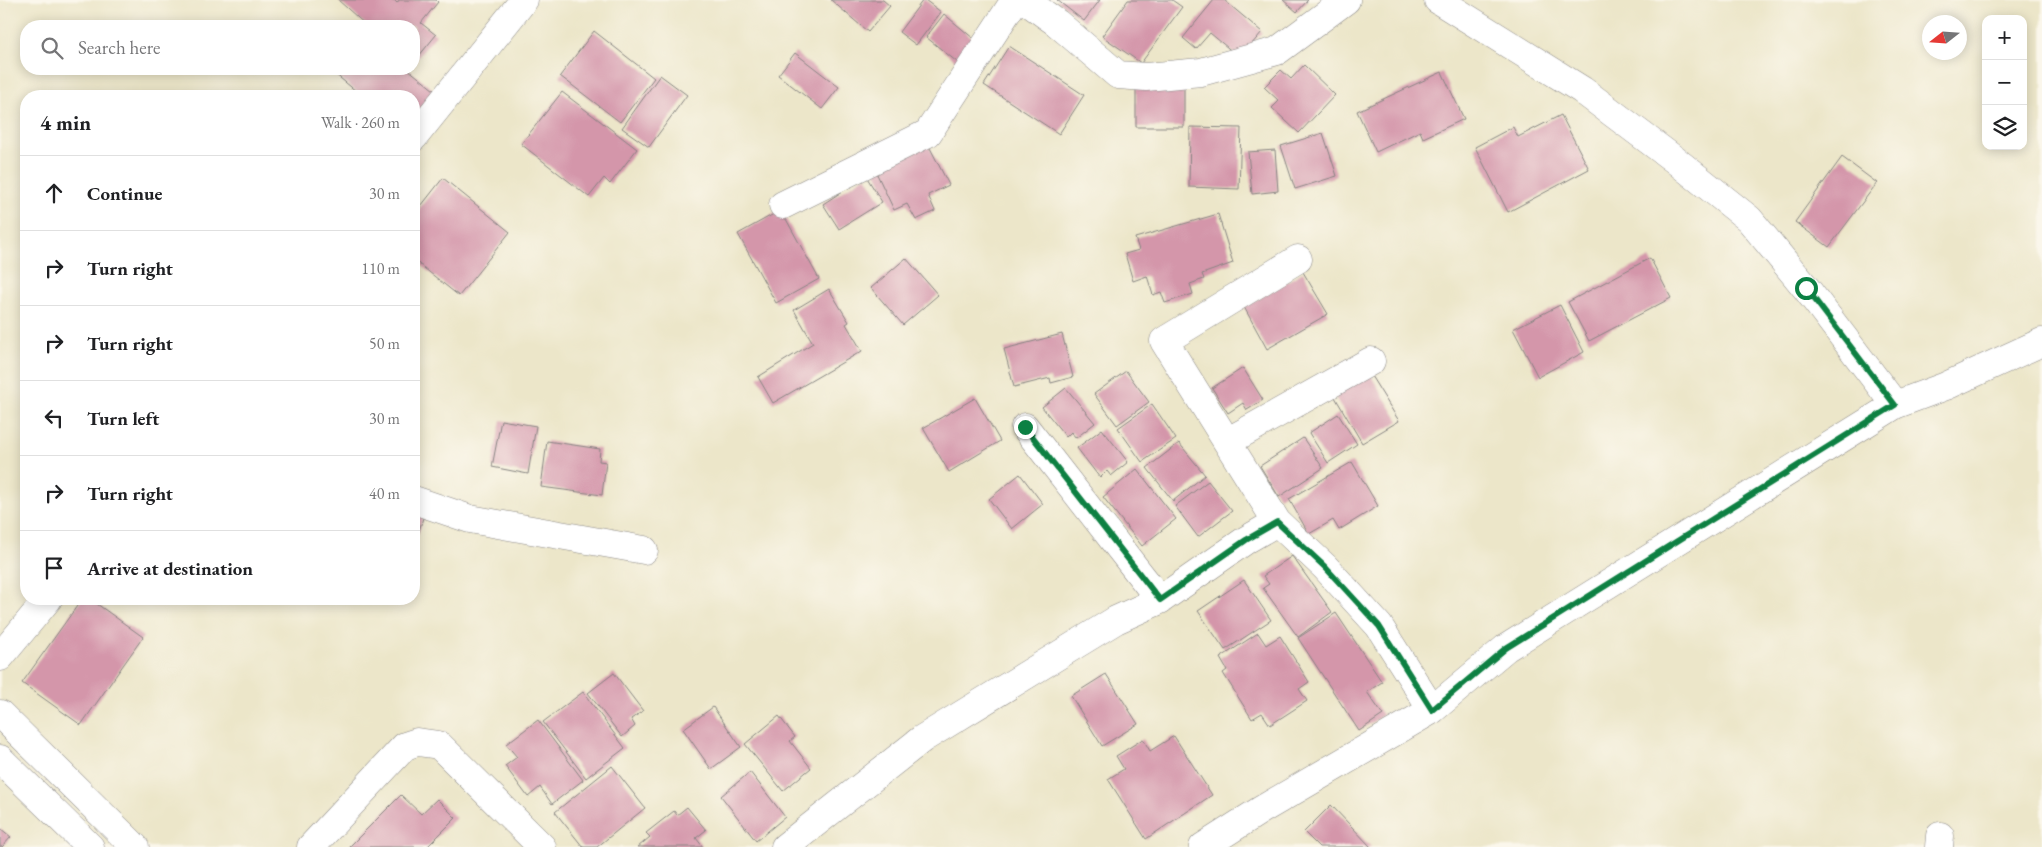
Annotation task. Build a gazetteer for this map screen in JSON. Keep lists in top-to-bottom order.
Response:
{
  "north": "left",
  "page": {
    "map_buttons": ["+", "−"],
    "search": "Search here",
    "heading": ["4 min", "Walk · 260 m"],
    "list": [
      ["Continue", "30 m"],
      ["Turn right", "110 m"],
      ["Turn right", "50 m"],
      ["Turn left", "30 m"],
      ["Turn right", "40 m"],
      "Arrive at destination"
    ]
  }
}
